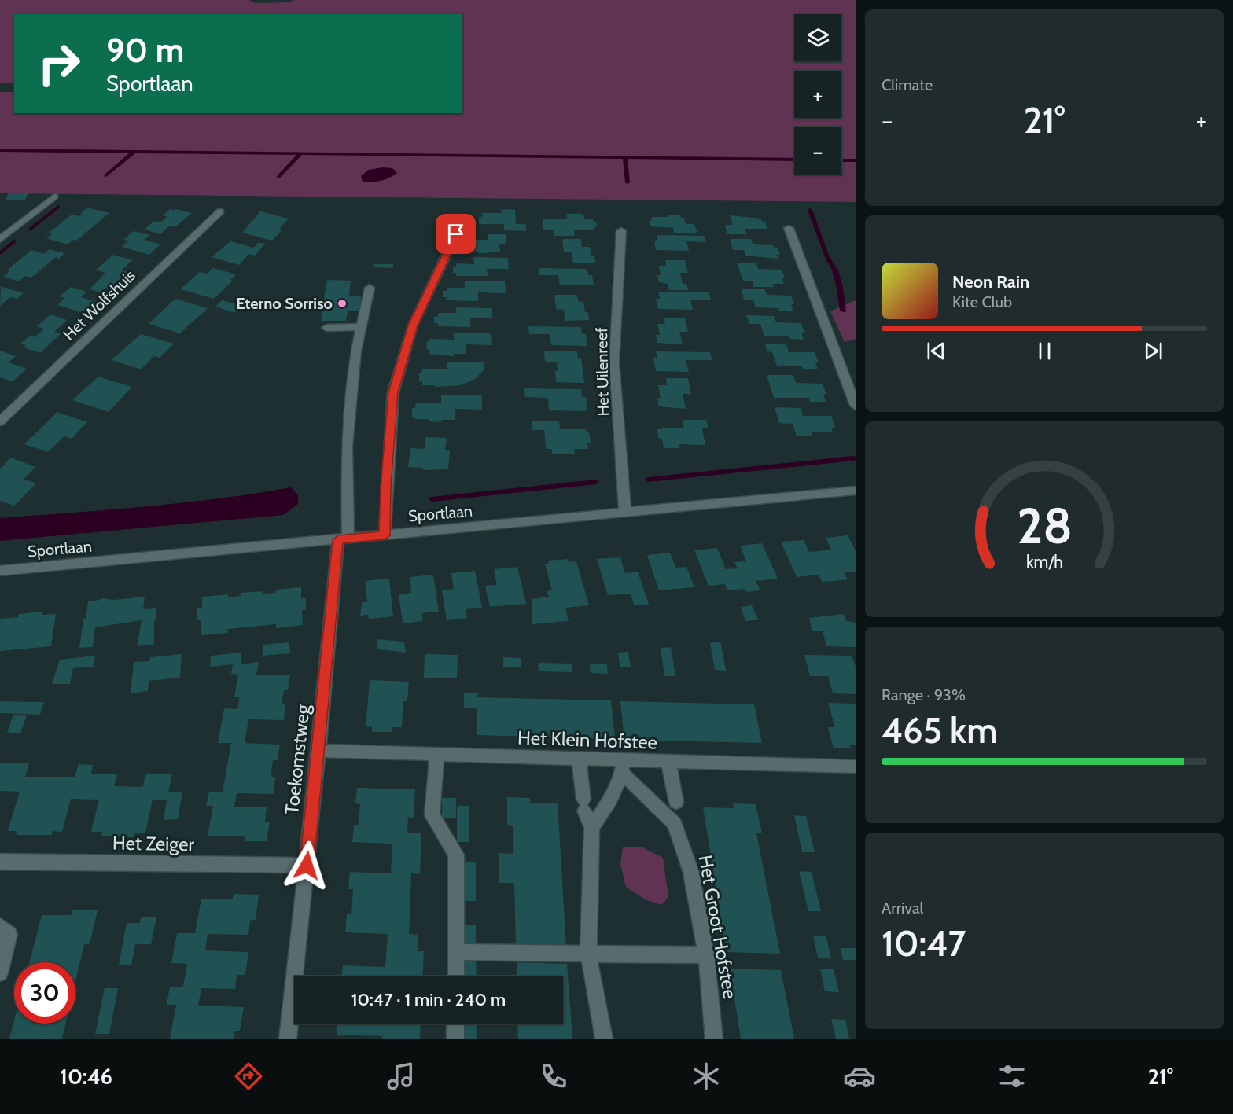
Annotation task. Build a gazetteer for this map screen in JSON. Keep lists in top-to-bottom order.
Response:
{
  "streets": {
    "street": [
      "Het Wolfshuis",
      "Het Uilenreef",
      "Sportlaan",
      "Het Klein Hofstee",
      "Toekomstweg",
      "Het Zeiger",
      "Het Groot Hofstee"
    ]
  },
  "crossings": [
    ["Het Uilenreef", "Sportlaan"],
    ["Sportlaan", "Toekomstweg"],
    ["Het Klein Hofstee", "Toekomstweg"],
    ["Het Klein Hofstee", "Het Groot Hofstee"],
    ["Toekomstweg", "Het Zeiger"]
  ],
  "places": ["Eterno Sorriso"],
  "page": {
    "tile": [
      "Climate",
      ["Range · 93%", "465 km"],
      ["Arrival", "10:47"]
    ],
    "map_buttons": ["+", "−"],
    "turn": ["90 m", "Sportlaan"],
    "heat": ["−", "21°", "+"],
    "song": ["Neon Rain", "Kite Club"],
    "limit": "30",
    "trip": "10:47 · 1 min · 240 m",
    "tabs": ["10:46", "21°"],
    "gauge": ["28", "km/h"]
  }
}
